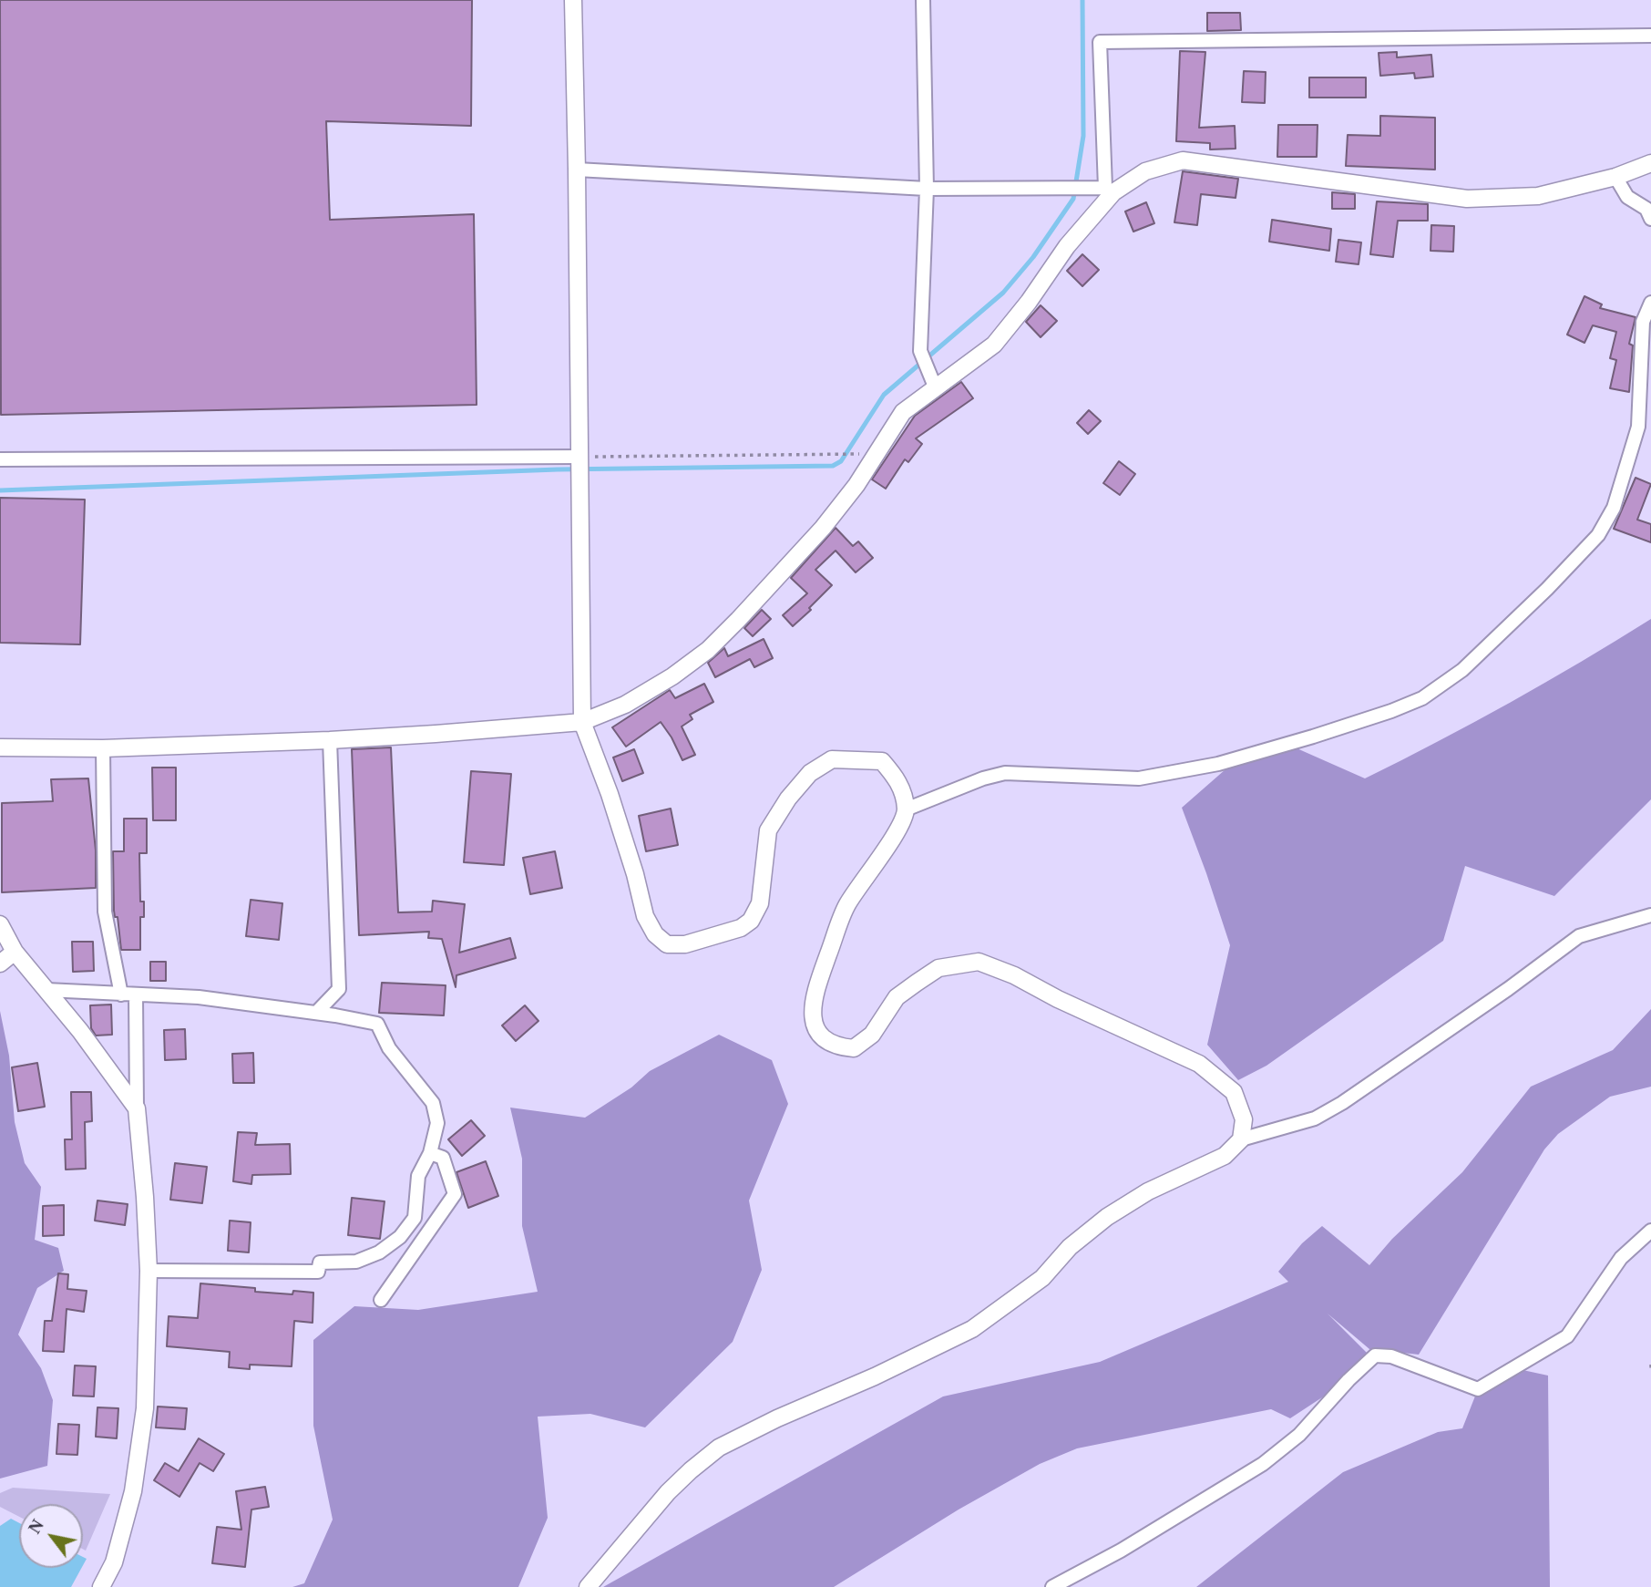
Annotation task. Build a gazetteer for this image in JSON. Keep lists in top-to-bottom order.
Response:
{
  "north": "top left"
}
